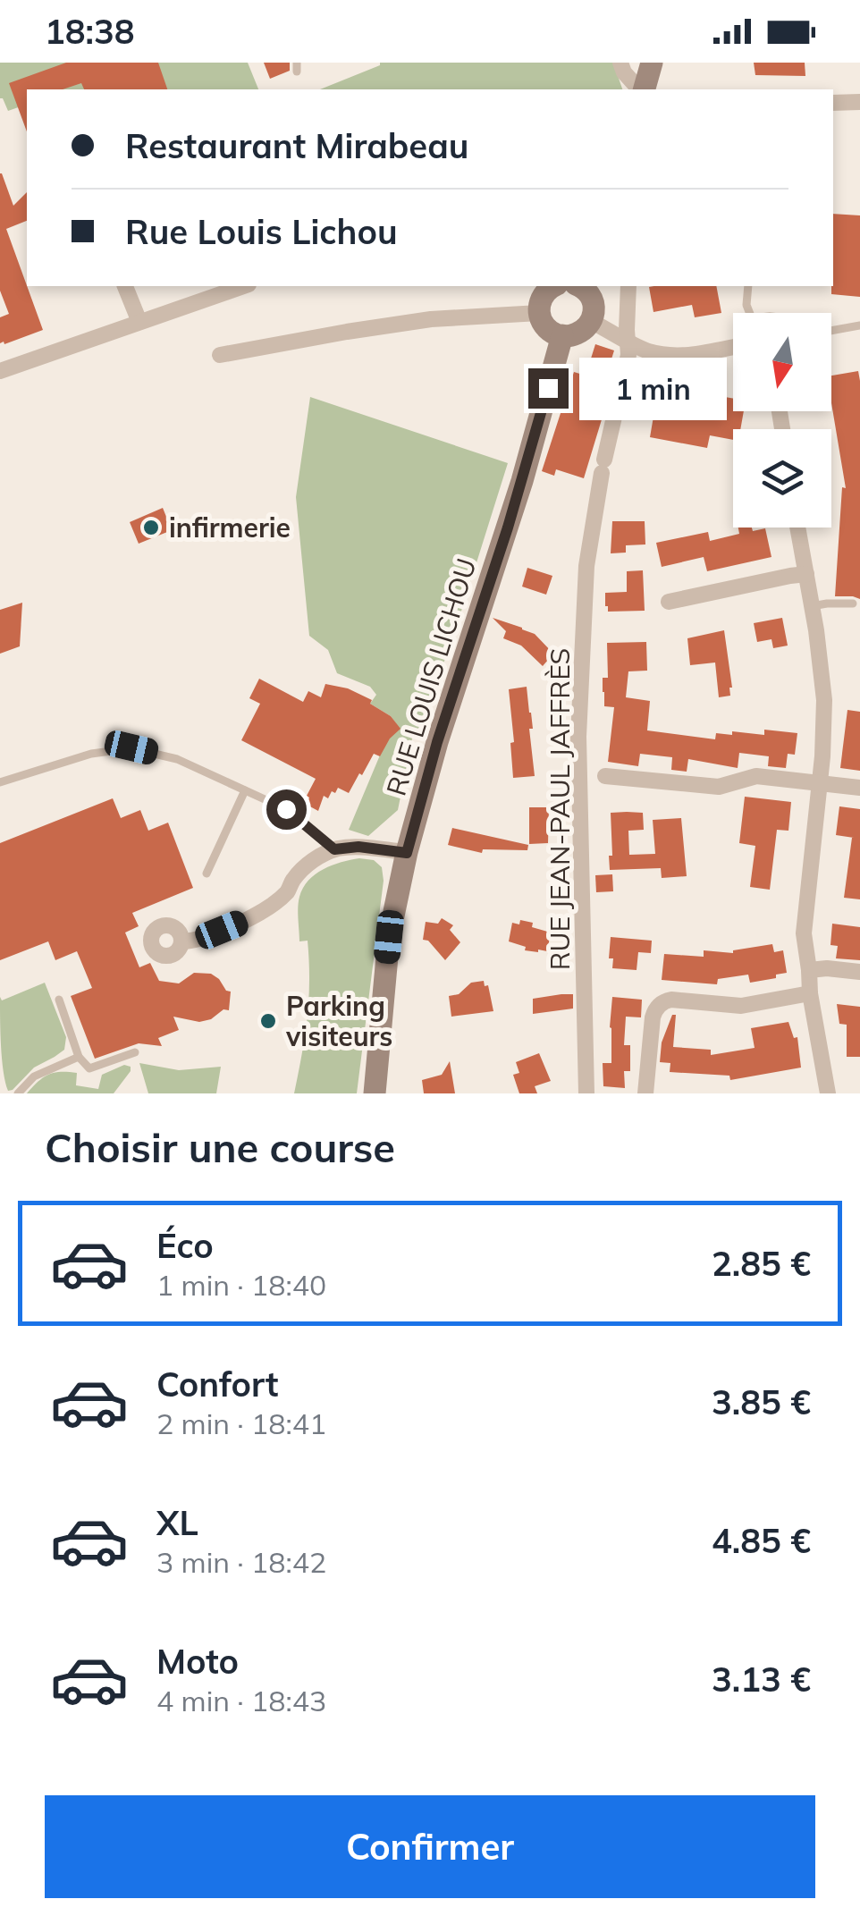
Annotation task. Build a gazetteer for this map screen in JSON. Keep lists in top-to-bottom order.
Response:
{
  "streets": {
    "main road": ["RUE LOUIS LICHOU"],
    "street": ["RUE JEAN-PAUL JAFFRÈS"]
  },
  "places": ["infirmerie", "Parking visiteurs"],
  "north": "bottom",
  "page": {
    "status": "18:38",
    "banner": ["Restaurant Mirabeau", "Rue Louis Lichou"],
    "bubble": "1 min",
    "heading": "Choisir une course",
    "list": [
      {
        "name": "Éco",
        "note": "1 min · 18:40",
        "value": "2.85 €"
      },
      {
        "name": "Confort",
        "note": "2 min · 18:41",
        "value": "3.85 €"
      },
      {
        "name": "XL",
        "note": "3 min · 18:42",
        "value": "4.85 €"
      },
      {
        "name": "Moto",
        "note": "4 min · 18:43",
        "value": "3.13 €"
      }
    ],
    "buttons": "Confirmer"
  }
}
